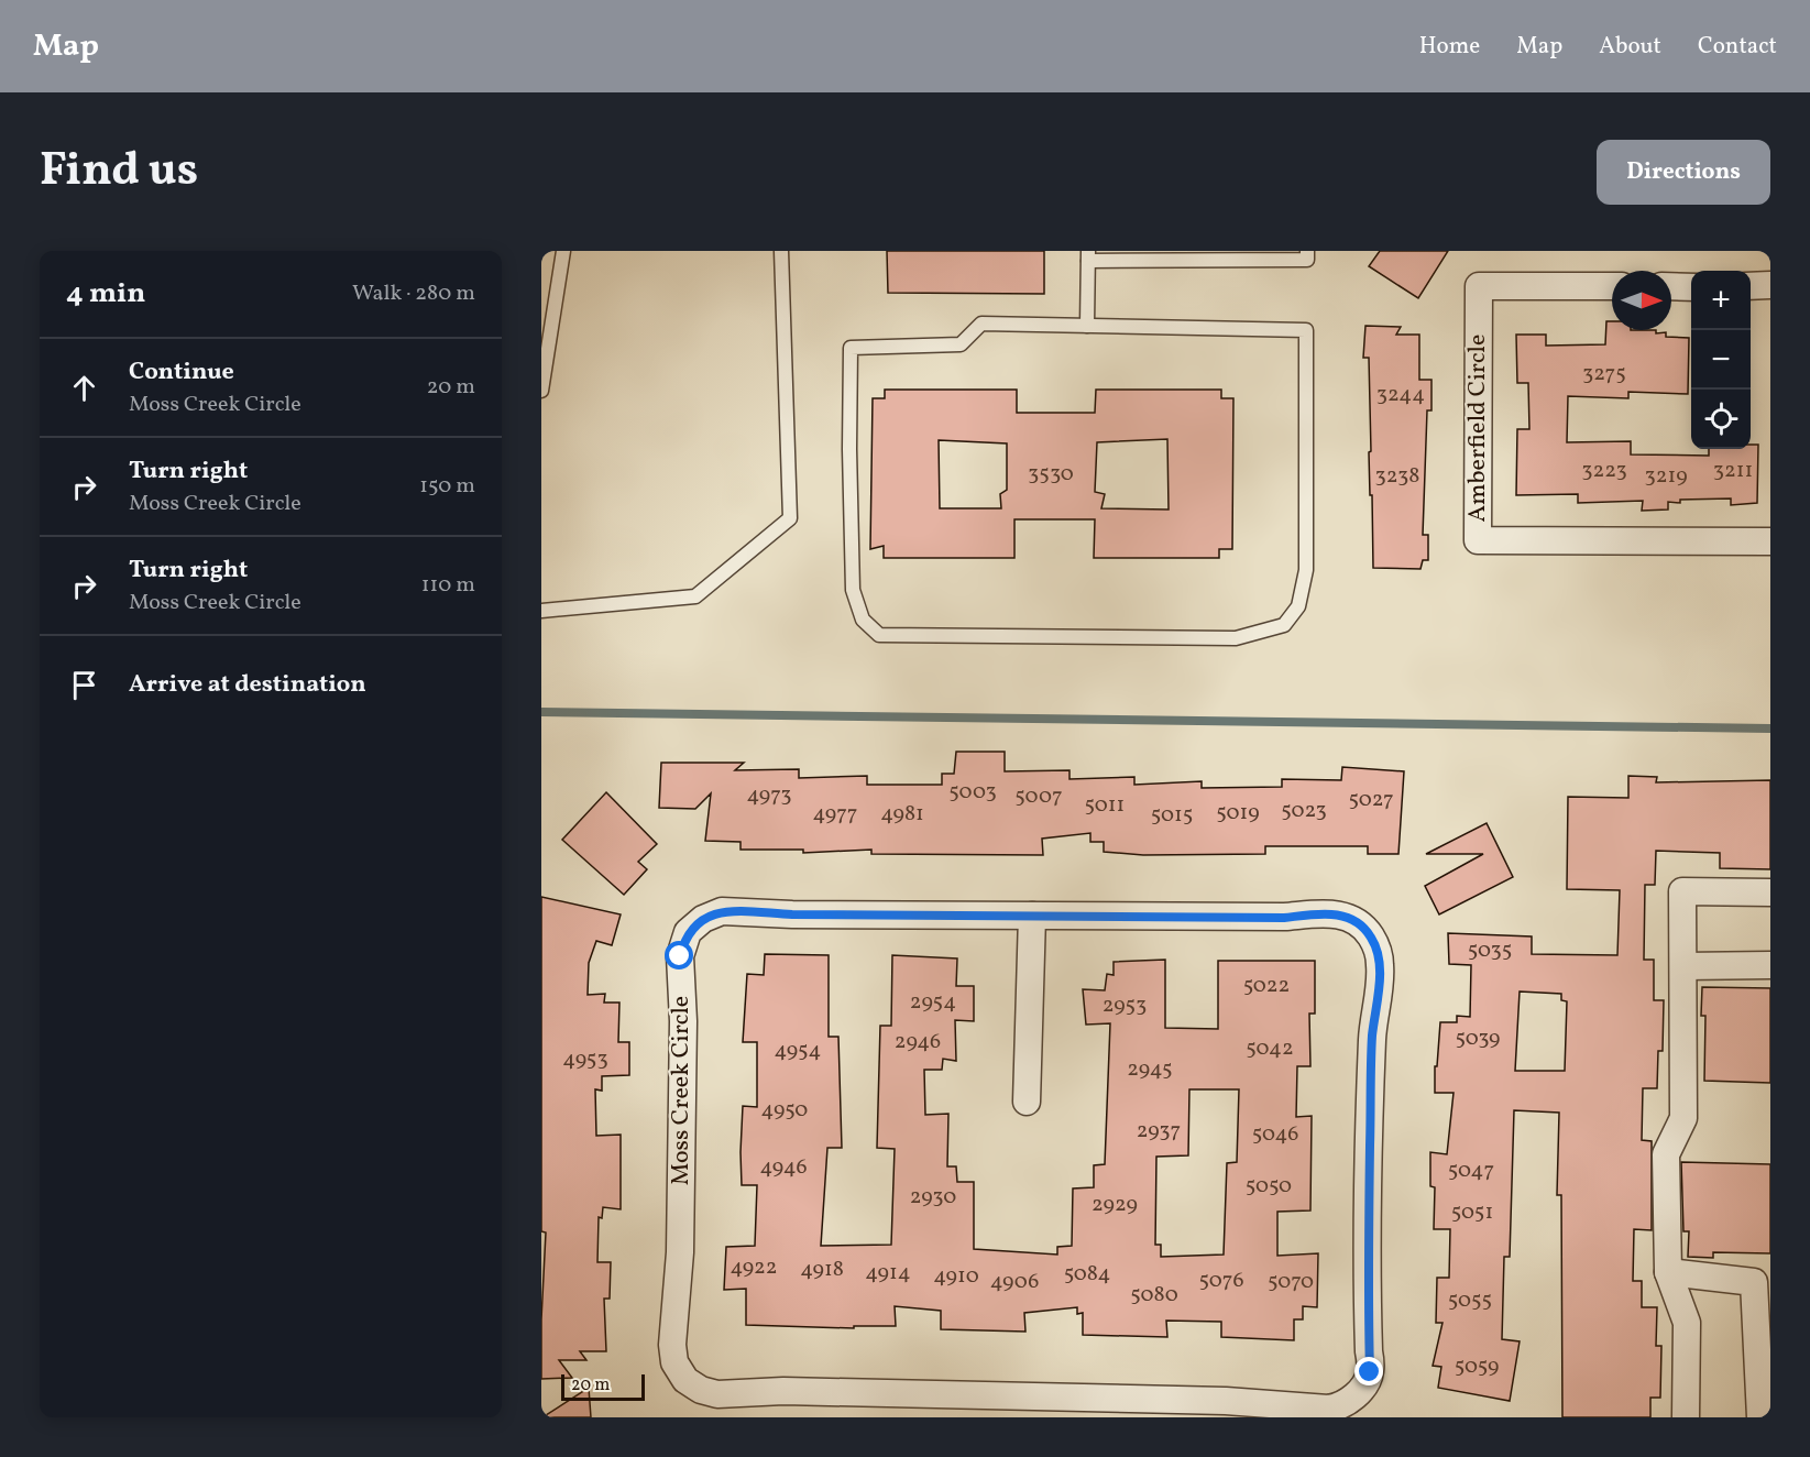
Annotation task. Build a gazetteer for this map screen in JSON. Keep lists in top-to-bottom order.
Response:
{
  "streets": {
    "street": ["Amberfield Circle", "Moss Creek Circle"]
  },
  "house_numbers": [
    "3275",
    "3244",
    "3223",
    "3211",
    "3530",
    "3238",
    "3219",
    "5003",
    "4973",
    "5007",
    "5027",
    "5011",
    "5023",
    "5019",
    "4977",
    "4981",
    "5015",
    "5035",
    "5022",
    "2954",
    "2953",
    "5039",
    "2946",
    "5042",
    "4954",
    "4953",
    "2945",
    "4950",
    "2937",
    "5046",
    "4946",
    "5047",
    "5050",
    "2930",
    "2929",
    "5051",
    "4922",
    "4918",
    "4914",
    "5084",
    "4910",
    "5076",
    "4906",
    "5070",
    "5080",
    "5055",
    "5059"
  ],
  "scale_bar": "20 m",
  "north": "right",
  "page": {
    "header": "Map",
    "nav": [
      "Home",
      "Map",
      "About",
      "Contact"
    ],
    "title": "Find us",
    "buttons": "Directions",
    "heading": ["4 min", "Walk · 280 m"],
    "map_buttons": ["+", "−"],
    "list": [
      ["Continue", "Moss Creek Circle", "20 m"],
      ["Turn right", "Moss Creek Circle", "150 m"],
      ["Turn right", "Moss Creek Circle", "110 m"],
      "Arrive at destination"
    ],
    "scale": "20 m"
  }
}
